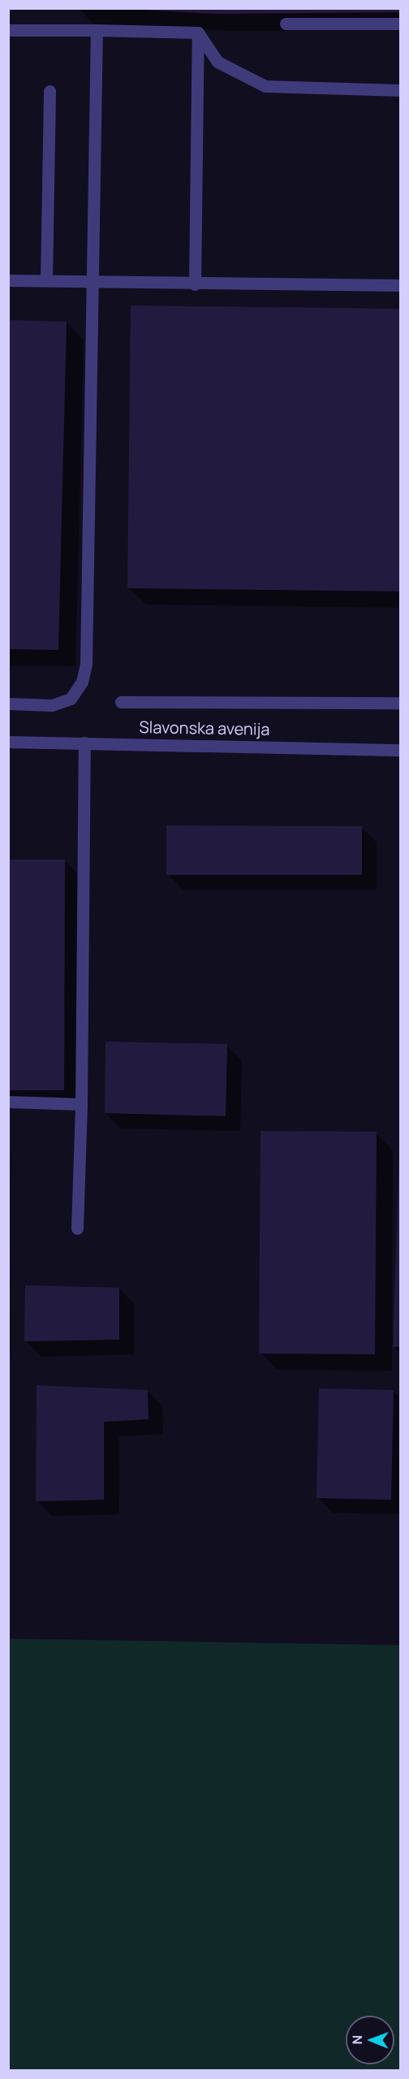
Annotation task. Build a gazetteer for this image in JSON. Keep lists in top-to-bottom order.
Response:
{
  "streets": {
    "street": ["Slavonska avenija"]
  },
  "north": "left"
}
